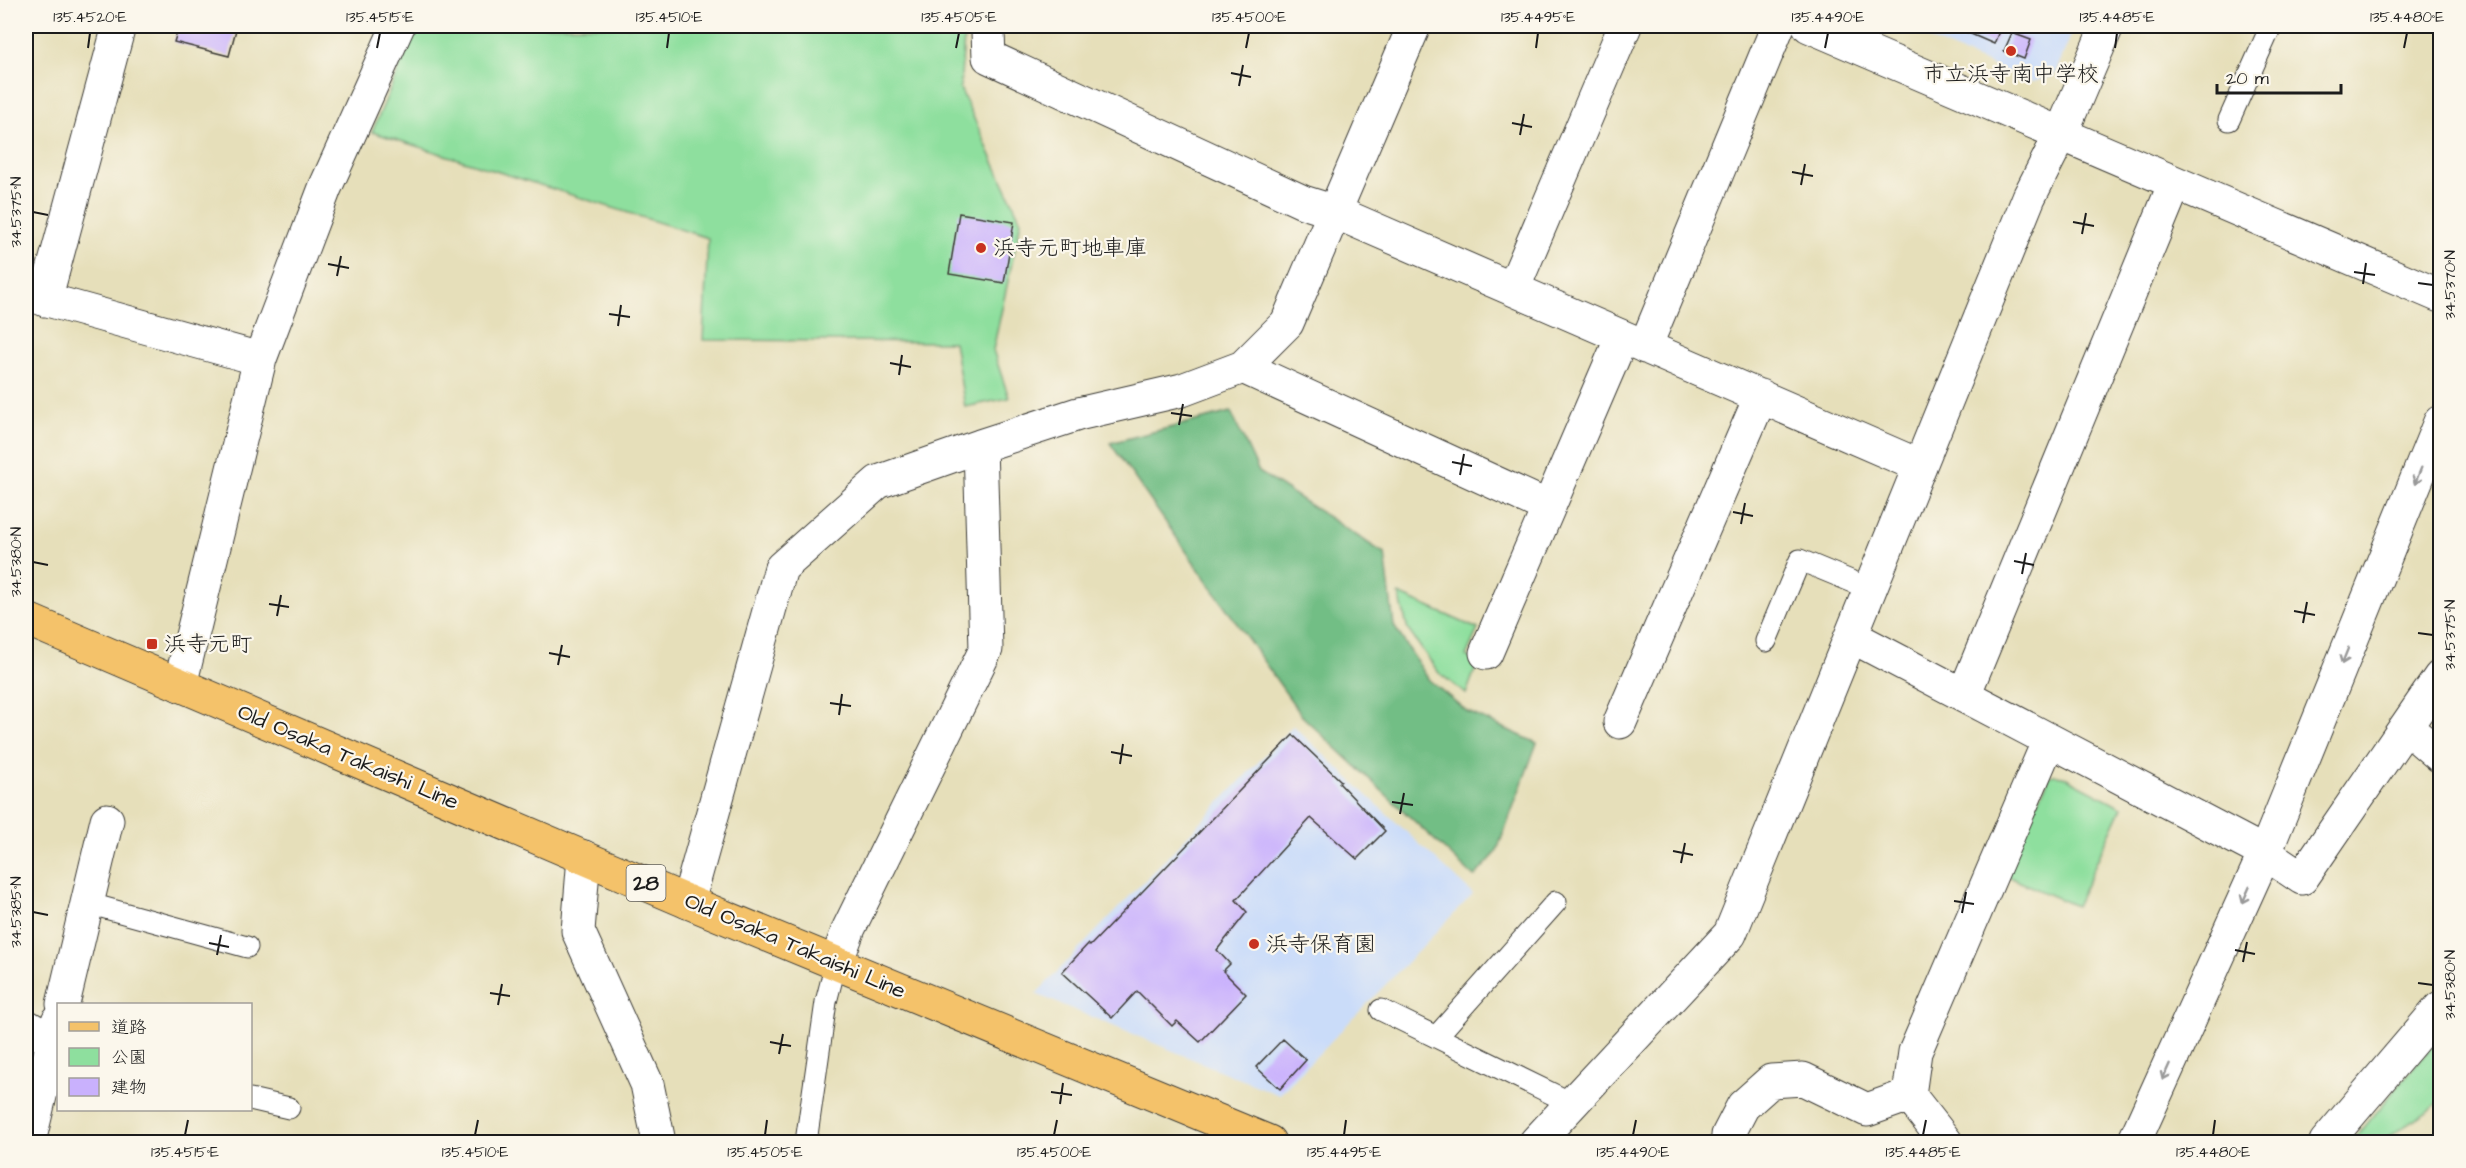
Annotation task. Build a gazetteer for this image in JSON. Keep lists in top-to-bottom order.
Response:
{
  "streets": {
    "main road": ["Old Osaka Takaishi Line", "28"]
  },
  "places": {
    "other": ["市立浜寺南中学校", "浜寺元町地車庫", "浜寺保育園"],
    "transit": ["浜寺元町"]
  },
  "legend": ["道路", "公園", "建物"],
  "scale_bar": "20 m",
  "coordinates": [
    "135.4520°E",
    "135.4515°E",
    "135.4510°E",
    "135.4505°E",
    "135.4500°E",
    "135.4495°E",
    "135.4490°E",
    "135.4485°E",
    "135.4480°E",
    "34.5375°N",
    "34.5370°N",
    "34.5380°N",
    "34.5385°N"
  ]
}
